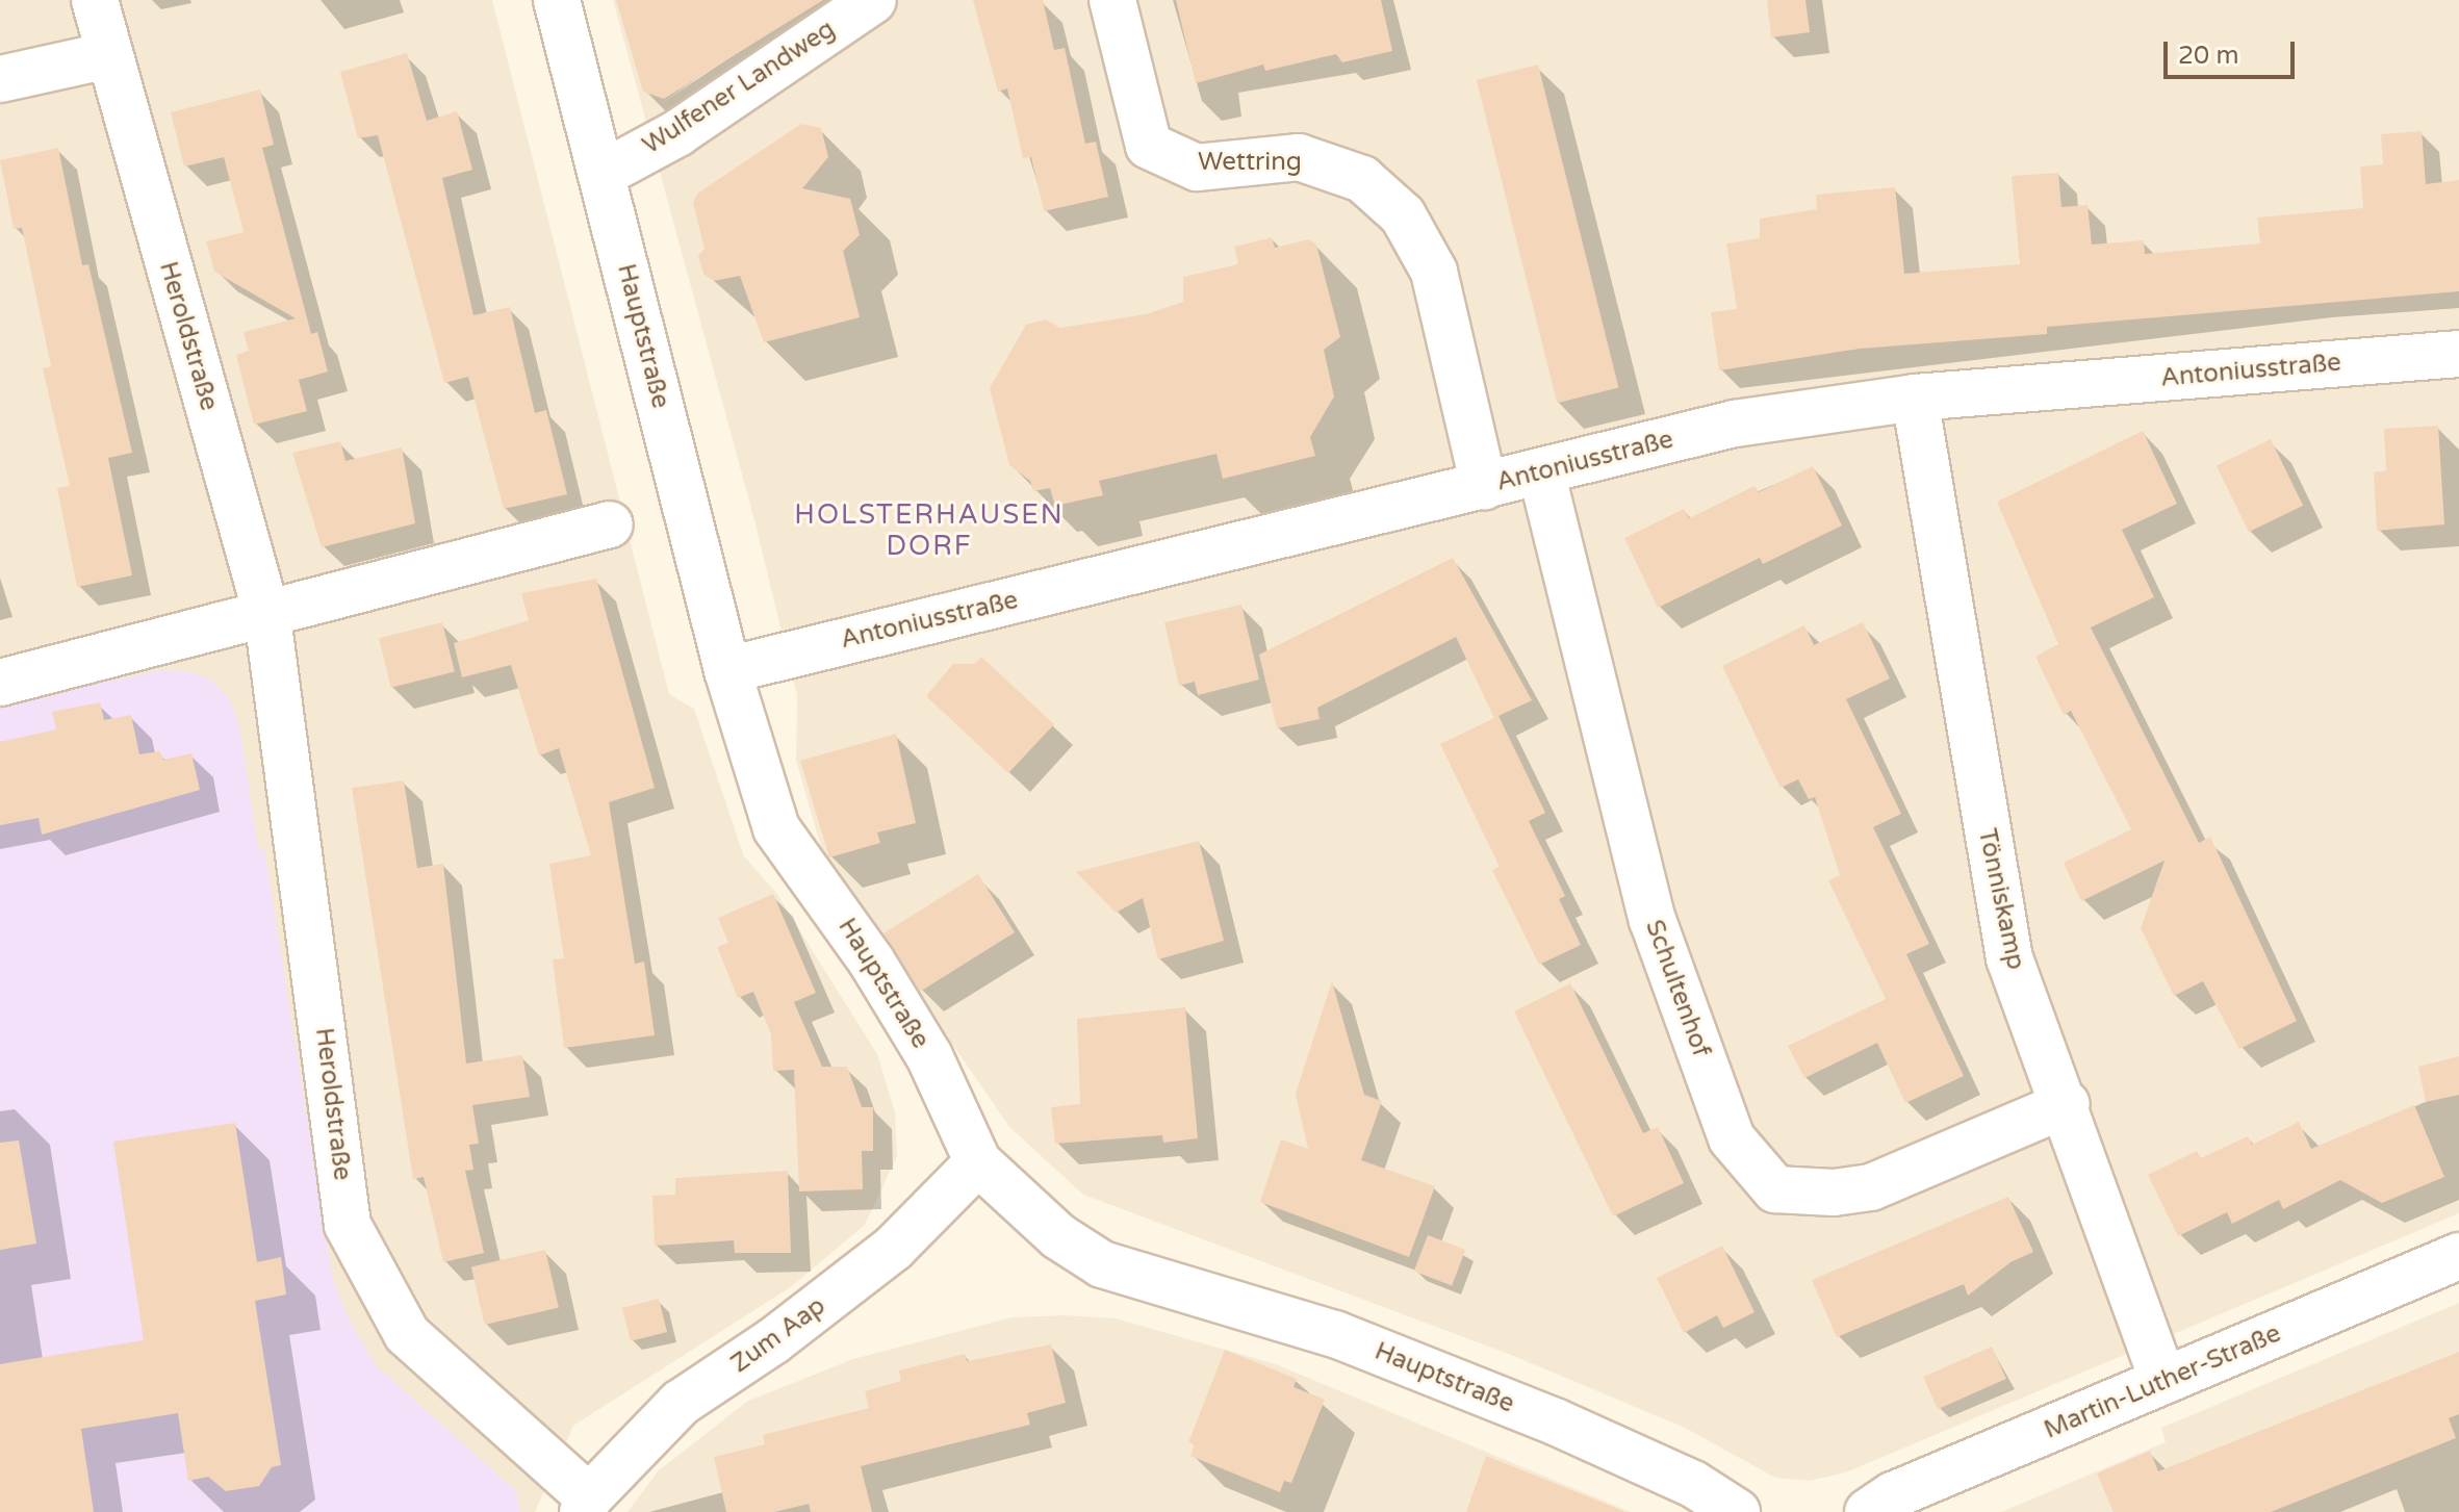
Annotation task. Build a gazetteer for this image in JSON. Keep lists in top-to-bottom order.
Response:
{
  "streets": {
    "street": [
      "Wulfener Landweg",
      "Wettring",
      "Heroldstraße",
      "Hauptstraße",
      "Antoniusstraße",
      "Tönniskamp",
      "Schultenhof",
      "Zum Aap",
      "Martin-Luther-Straße"
    ]
  },
  "crossings": [
    ["Wulfener Landweg", "Hauptstraße"],
    ["Wettring", "Antoniusstraße"],
    ["Heroldstraße", "Zum Aap"],
    ["Hauptstraße", "Antoniusstraße"],
    ["Hauptstraße", "Zum Aap"],
    ["Antoniusstraße", "Tönniskamp"],
    ["Antoniusstraße", "Schultenhof"],
    ["Tönniskamp", "Schultenhof"],
    ["Tönniskamp", "Martin-Luther-Straße"]
  ],
  "districts": ["HOLSTERHAUSEN DORF"],
  "scale_bar": "20 m"
}
